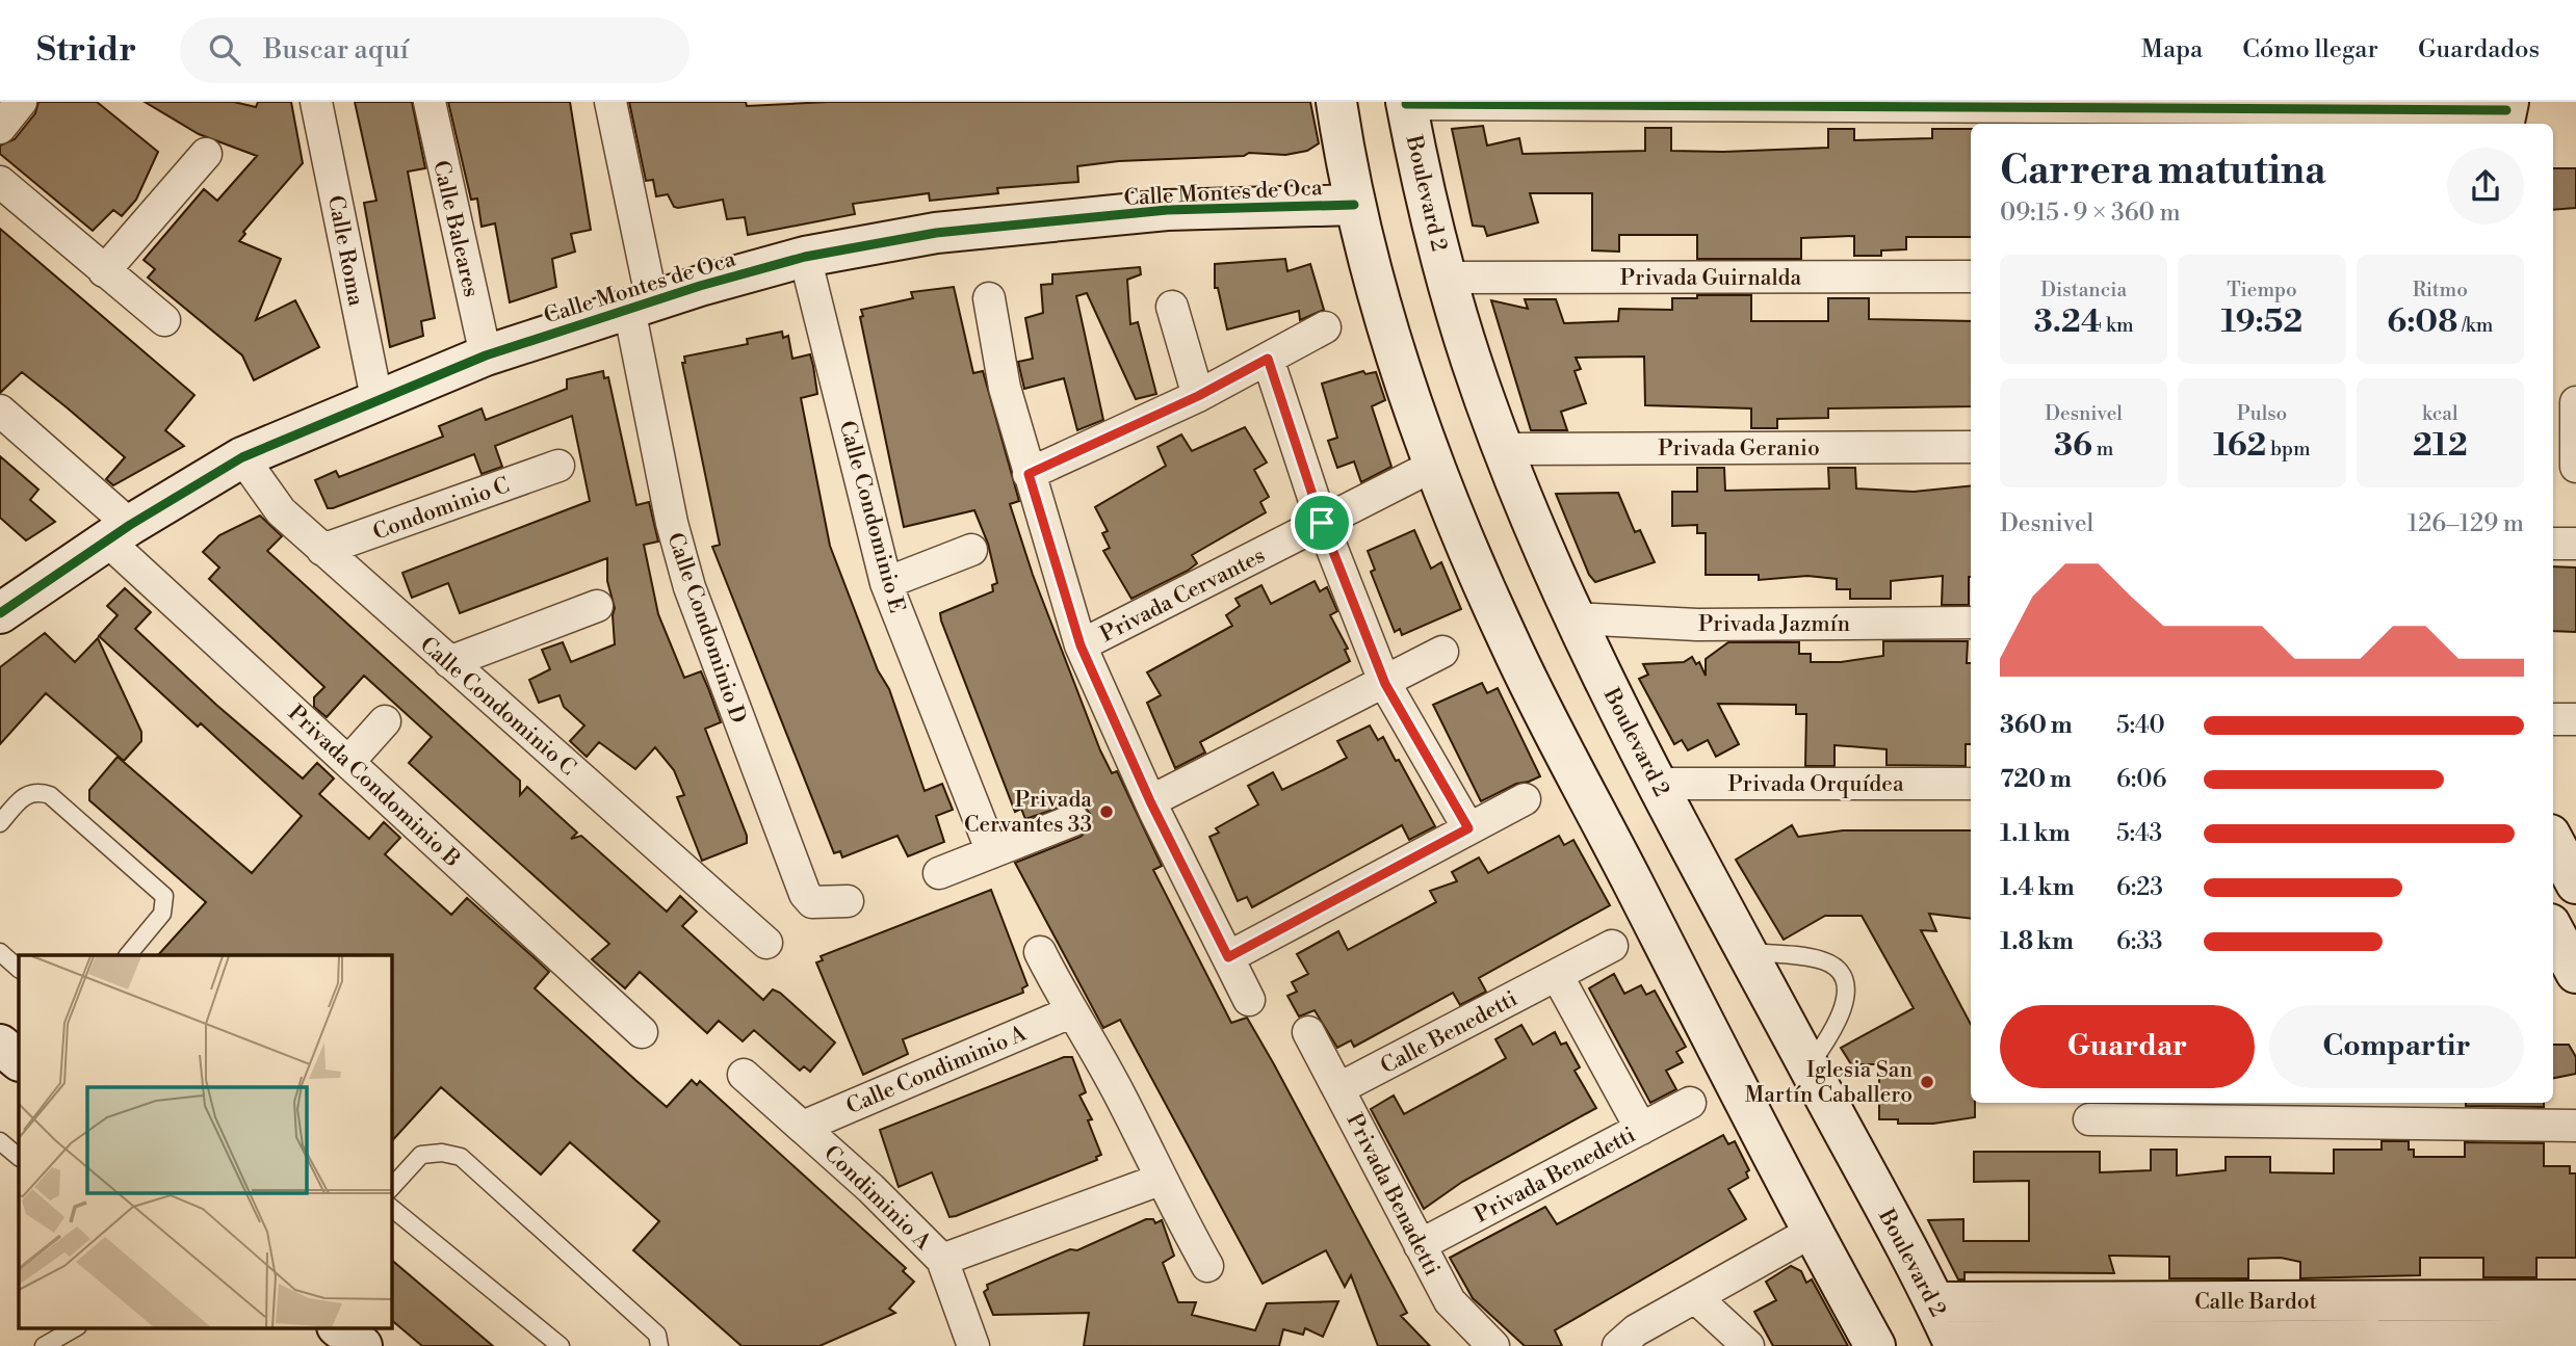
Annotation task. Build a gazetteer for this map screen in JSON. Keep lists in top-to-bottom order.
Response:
{
  "streets": {
    "street": [
      "Calle Montes de Oca",
      "Boulevard 2",
      "Calle Baleares",
      "Calle Roma",
      "Privada Guirnalda",
      "Privada Geranio",
      "Condominio C",
      "Calle Condominio E",
      "Privada Cervantes",
      "Privada Jazmín",
      "Calle Condominio D",
      "Calle Condominio C",
      "Privada Orquídea",
      "Privada Condominio B",
      "Calle Benedetti",
      "Calle Condiminio A",
      "Privada Benedetti",
      "Privada Benadetti",
      "Condiminio A",
      "Calle Bardot"
    ]
  },
  "crossings": [
    ["Calle Montes de Oca", "Calle Baleares"],
    ["Calle Montes de Oca", "Calle Roma"],
    ["Calle Montes de Oca", "Calle Condominio E"],
    ["Calle Montes de Oca", "Calle Condominio D"],
    ["Calle Montes de Oca", "Calle Condominio C"],
    ["Calle Montes de Oca", "Privada Condominio B"],
    ["Boulevard 2", "Privada Guirnalda"],
    ["Boulevard 2", "Privada Geranio"],
    ["Boulevard 2", "Privada Jazmín"],
    ["Boulevard 2", "Privada Orquídea"],
    ["Boulevard 2", "Calle Bardot"],
    ["Condominio C", "Calle Condominio C"],
    ["Calle Benedetti", "Privada Benadetti"],
    ["Calle Condiminio A", "Condiminio A"],
    ["Privada Benedetti", "Privada Benadetti"]
  ],
  "places": ["Privada Cervantes 33", "Iglesia San Martín Caballero"],
  "page": {
    "header": "Stridr",
    "search": "Buscar aquí",
    "nav": ["Mapa", "Cómo llegar", "Guardados"],
    "heading": ["Carrera matutina", "09:15 · 9 × 360 m"],
    "stats": [
      ["Distancia", "3.24 km"],
      ["Tiempo", "19:52"],
      ["Ritmo", "6:08 /km"],
      ["Desnivel", "36 m"],
      ["Pulso", "162 bpm"],
      ["kcal", "212"]
    ],
    "chart": ["Desnivel", "126–129 m"],
    "list": [
      {
        "name": "360 m",
        "note": "5:40"
      },
      {
        "name": "720 m",
        "note": "6:06"
      },
      {
        "name": "1.1 km",
        "note": "5:43"
      },
      {
        "name": "1.4 km",
        "note": "6:23"
      },
      {
        "name": "1.8 km",
        "note": "6:33"
      }
    ],
    "buttons": ["Guardar", "Compartir"]
  }
}
